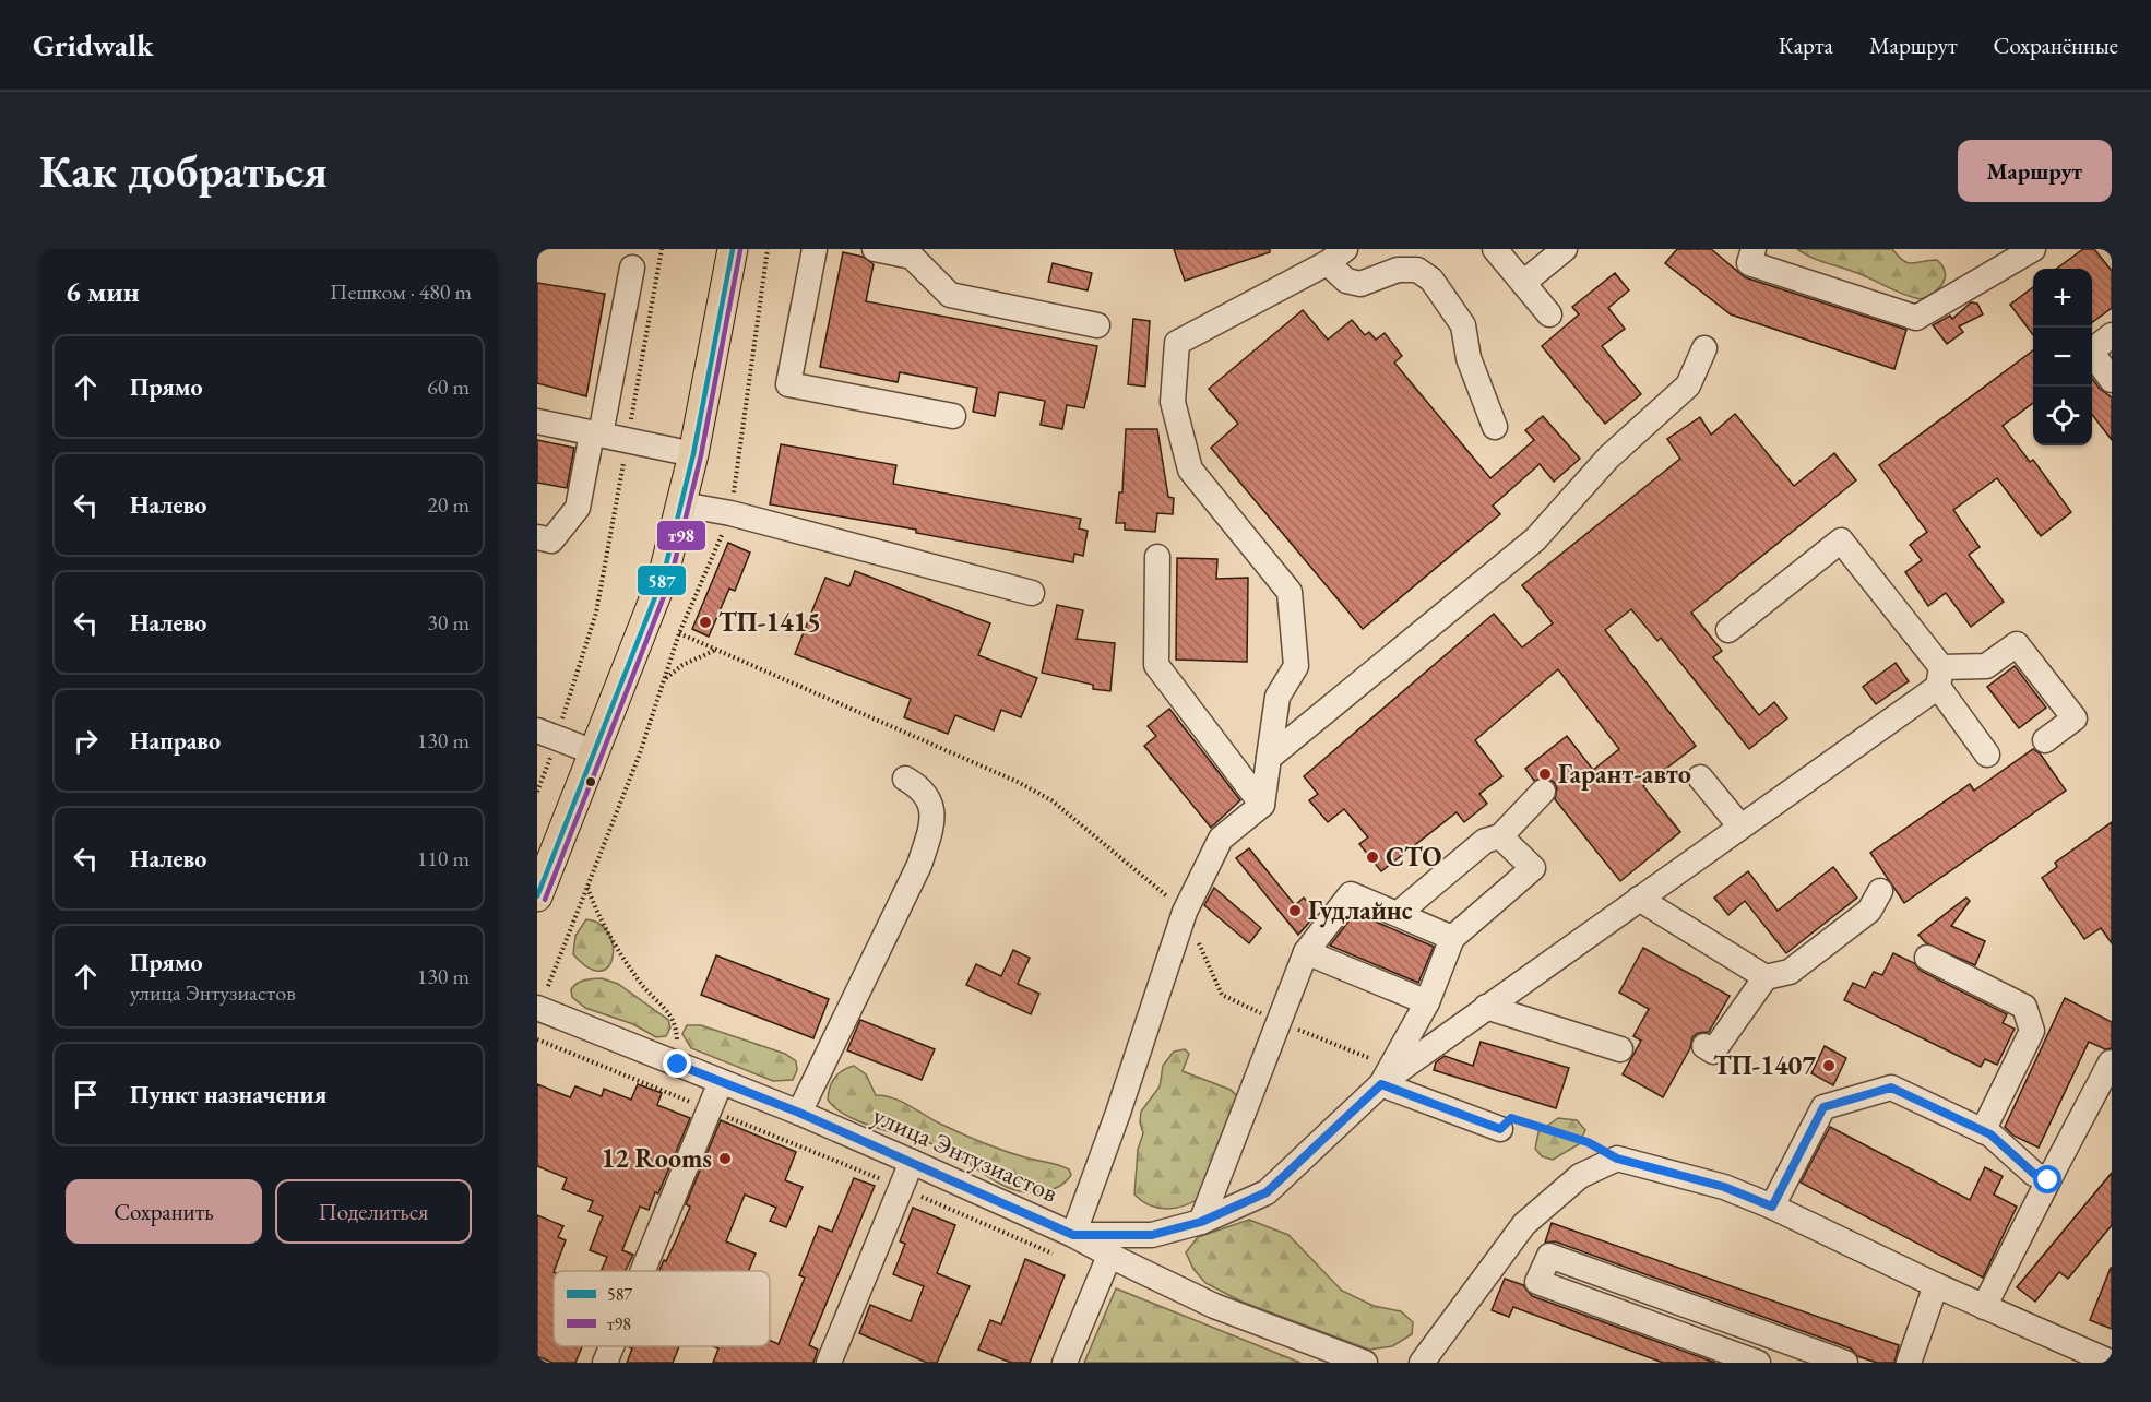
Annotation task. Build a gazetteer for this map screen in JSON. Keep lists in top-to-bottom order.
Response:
{
  "streets": {
    "street": ["улица Энтузиастов"]
  },
  "places": [
    "ТП-1415",
    "Гарант-авто",
    "СТО",
    "Гудлайнс",
    "ТП-1407",
    "12 Rooms"
  ],
  "lines": ["transit line 587", "transit line т98"],
  "legend": ["587", "т98"],
  "page": {
    "header": "Gridwalk",
    "nav": ["Карта", "Маршрут", "Сохранённые"],
    "buttons": [
      "Маршрут",
      ["Сохранить", "Поделиться"]
    ],
    "title": "Как добраться",
    "heading": ["6 мин", "Пешком · 480 m"],
    "map_buttons": ["+", "−"],
    "list": [
      ["Прямо", "60 m"],
      ["Налево", "20 m"],
      ["Налево", "30 m"],
      ["Направо", "130 m"],
      ["Налево", "110 m"],
      ["Прямо", "улица Энтузиастов", "130 m"],
      "Пункт назначения"
    ]
  }
}
